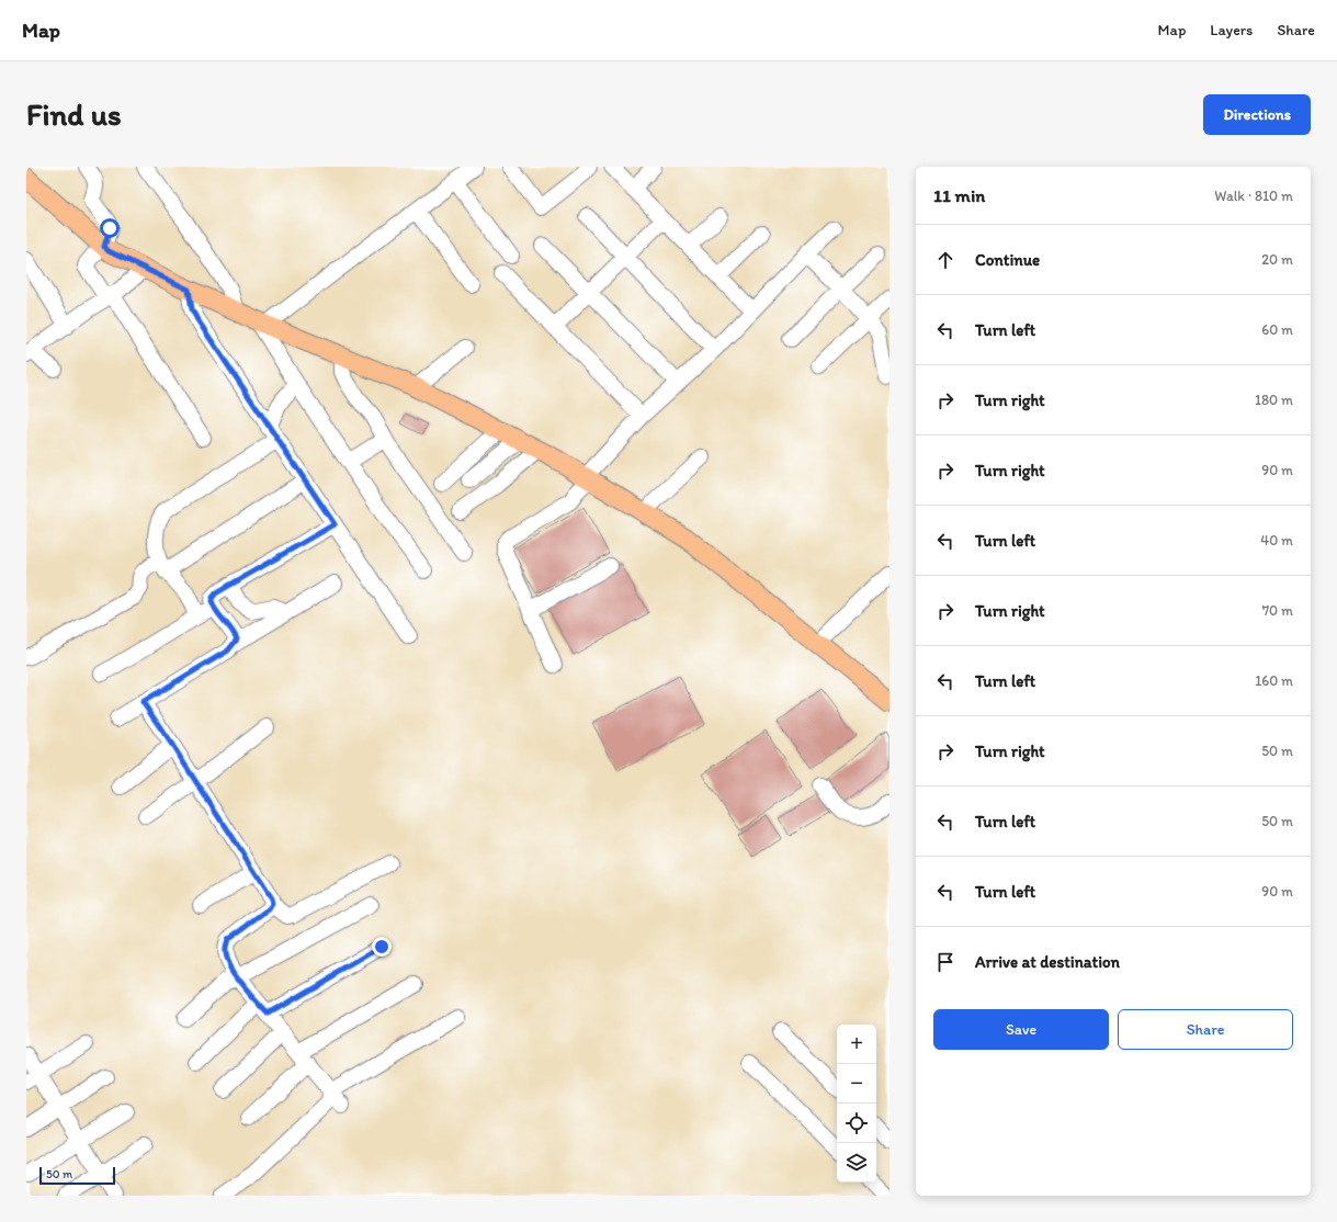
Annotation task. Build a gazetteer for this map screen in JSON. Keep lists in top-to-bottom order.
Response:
{
  "scale_bar": "50 m",
  "page": {
    "header": "Map",
    "nav": ["Map", "Layers", "Share"],
    "buttons": [
      "Directions",
      ["Save", "Share"]
    ],
    "title": "Find us",
    "heading": ["11 min", "Walk · 810 m"],
    "list": [
      ["Continue", "20 m"],
      ["Turn left", "60 m"],
      ["Turn right", "180 m"],
      ["Turn right", "90 m"],
      ["Turn left", "40 m"],
      ["Turn right", "70 m"],
      ["Turn left", "160 m"],
      ["Turn right", "50 m"],
      ["Turn left", "50 m"],
      ["Turn left", "90 m"],
      "Arrive at destination"
    ],
    "map_buttons": ["+", "−"],
    "scale": "50 m"
  }
}
